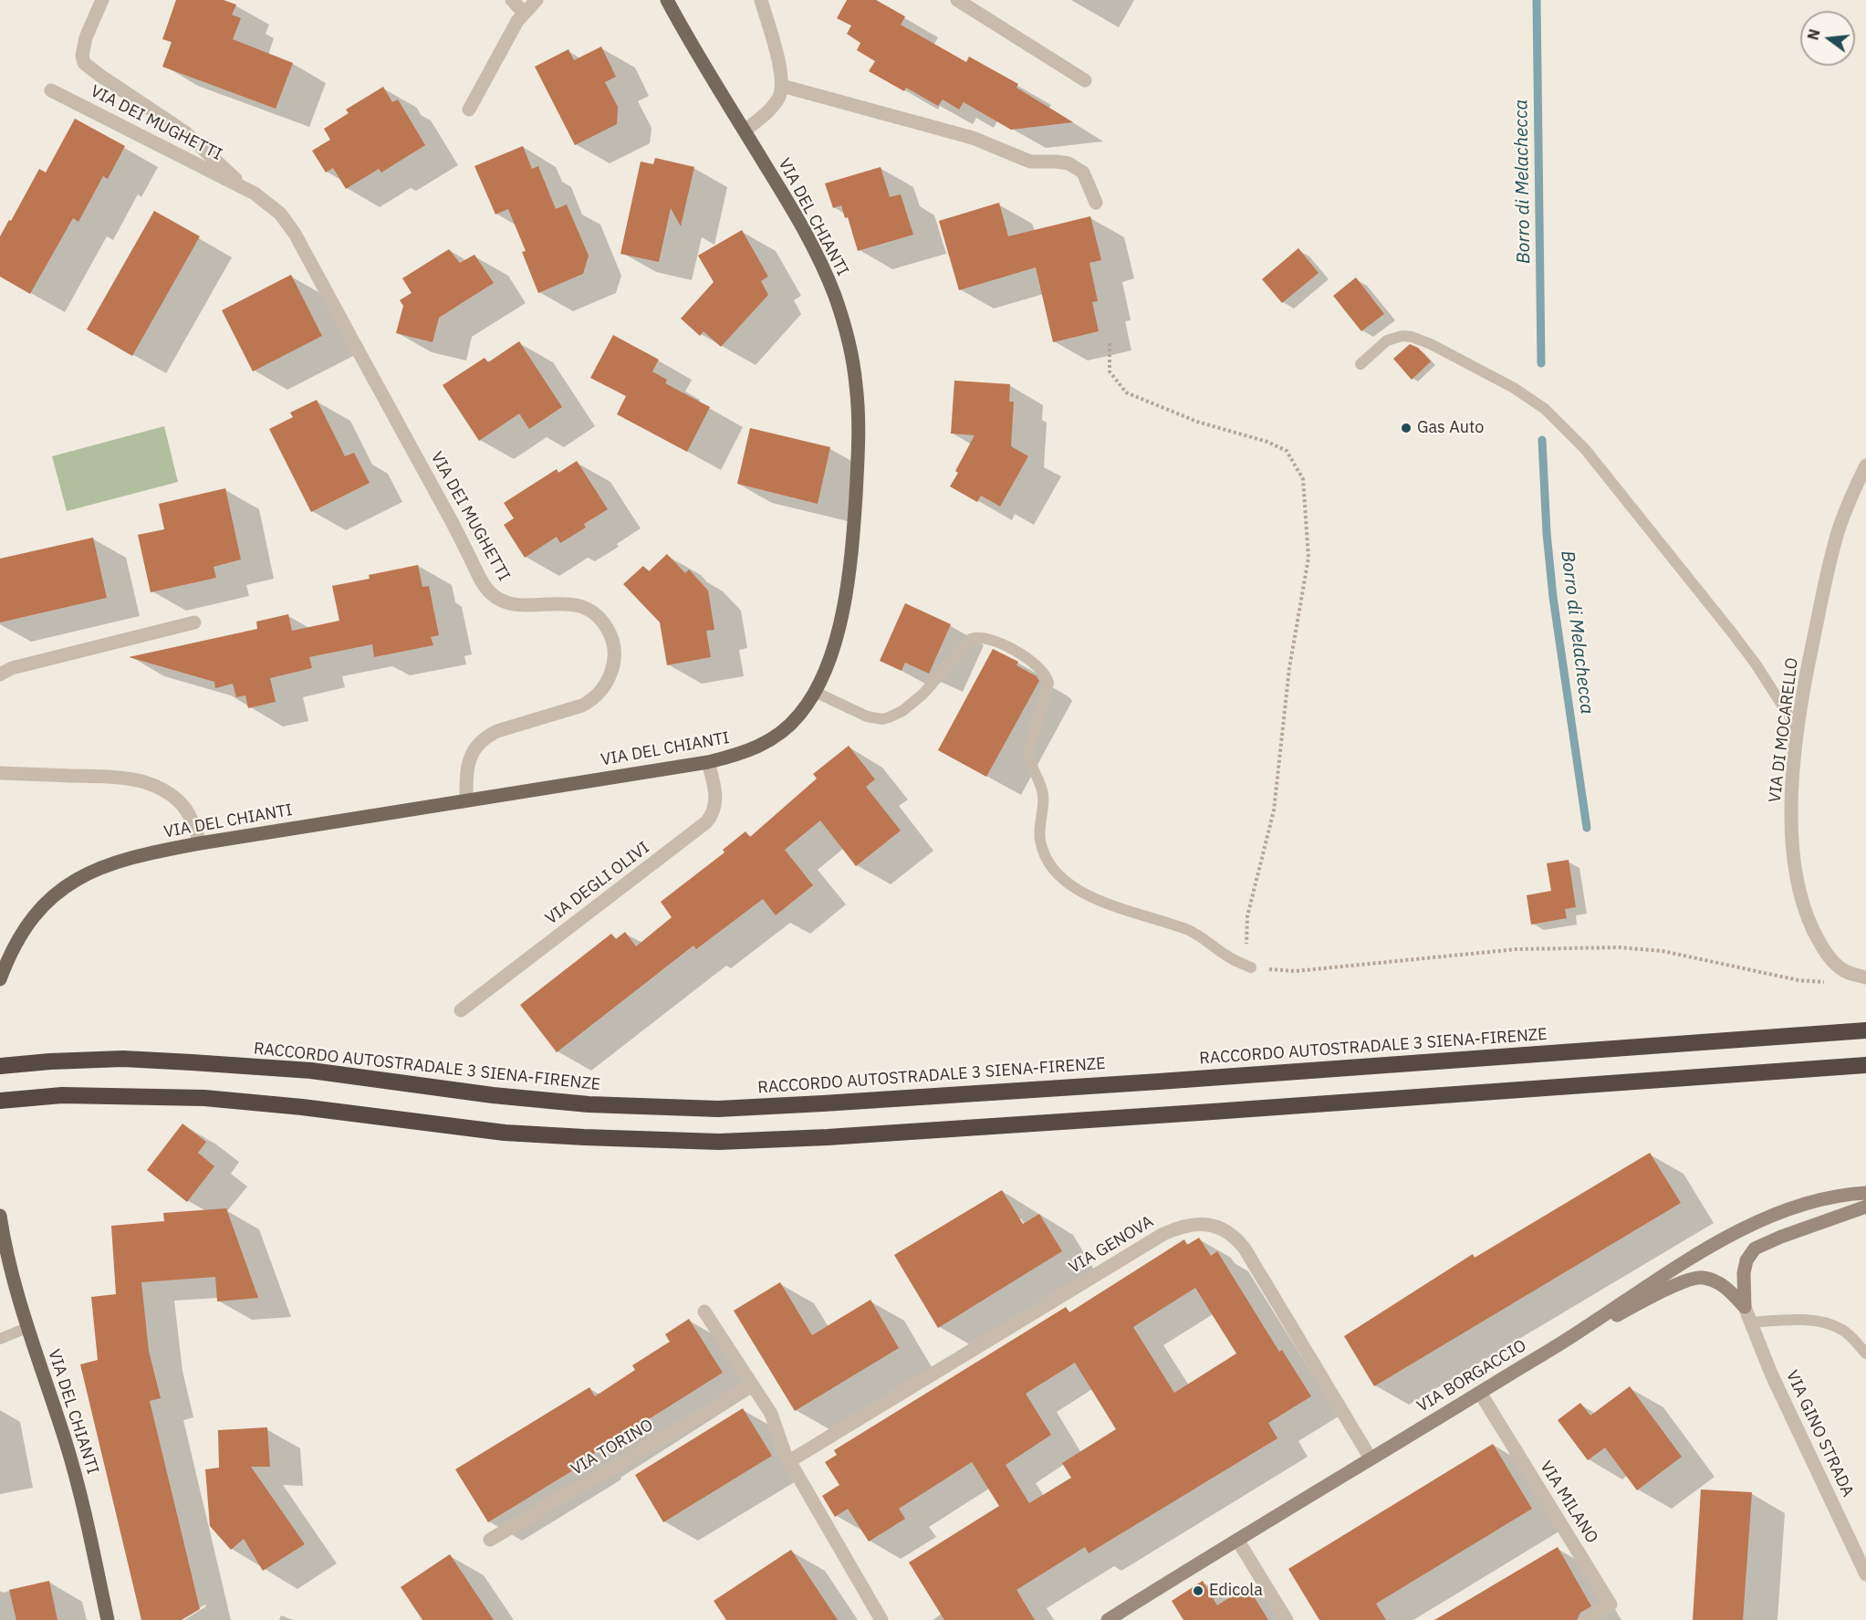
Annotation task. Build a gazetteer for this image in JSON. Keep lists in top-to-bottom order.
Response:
{
  "streets": {
    "highway": ["RACCORDO AUTOSTRADALE 3 SIENA-FIRENZE"],
    "main road": ["VIA DEL CHIANTI", "VIA BORGACCIO"],
    "street": [
      "VIA DEI MUGHETTI",
      "VIA DI MOCARELLO",
      "VIA DEGLI OLIVI",
      "VIA GENOVA",
      "VIA GINO STRADA",
      "VIA TORINO",
      "VIA MILANO"
    ]
  },
  "crossings": [
    ["VIA DEI MUGHETTI", "VIA DEL CHIANTI"],
    ["VIA DEL CHIANTI", "VIA DEGLI OLIVI"],
    ["VIA GENOVA", "VIA BORGACCIO"],
    ["VIA BORGACCIO", "VIA MILANO"]
  ],
  "water": ["Borro di Melachecca"],
  "places": ["Gas Auto", "Edicola"],
  "north": "left"
}
